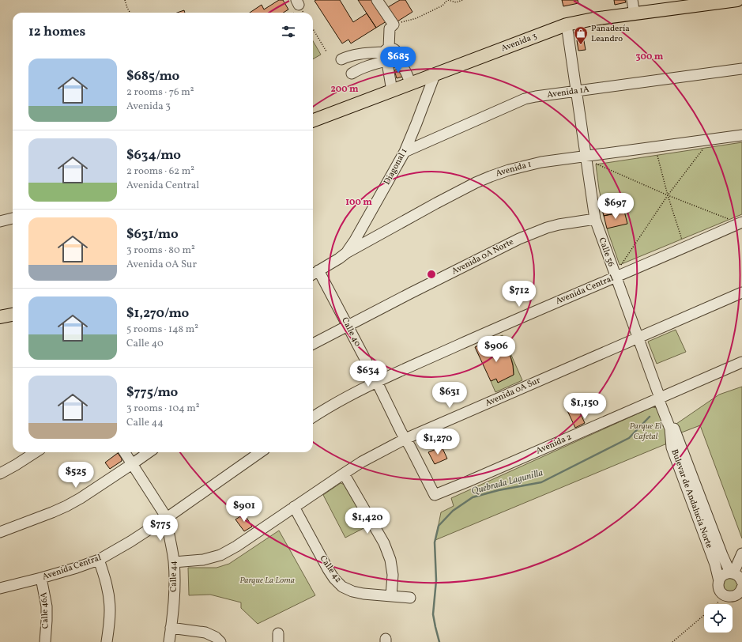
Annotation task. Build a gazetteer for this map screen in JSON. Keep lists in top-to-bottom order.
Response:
{
  "streets": {
    "main road": ["Avenida 3"],
    "street": [
      "Avenida 1A",
      "Diagonal 1",
      "Avenida 1",
      "Calle 36",
      "Avenida 0A Norte",
      "Avenida Central",
      "Calle 40",
      "Avenida 0A Sur",
      "Avenida 2",
      "Bulevar de Andalucía Norte",
      "Calle 42",
      "Calle 44",
      "Calle 46A"
    ]
  },
  "crossings": [
    ["Avenida 3", "Diagonal 1"],
    ["Avenida 3", "Calle 36"],
    ["Avenida 1A", "Diagonal 1"],
    ["Avenida 1A", "Calle 36"],
    ["Diagonal 1", "Avenida 1"],
    ["Avenida 1", "Calle 36"],
    ["Avenida 1", "Calle 40"],
    ["Calle 36", "Avenida 0A Norte"],
    ["Calle 36", "Avenida Central"],
    ["Calle 36", "Avenida 0A Sur"],
    ["Calle 36", "Avenida 2"],
    ["Calle 36", "Bulevar de Andalucía Norte"],
    ["Avenida 0A Norte", "Calle 40"],
    ["Avenida Central", "Calle 40"],
    ["Avenida Central", "Calle 44"],
    ["Avenida Central", "Calle 46A"],
    ["Calle 40", "Avenida 0A Sur"],
    ["Calle 40", "Avenida 2"],
    ["Avenida 0A Sur", "Calle 42"],
    ["Avenida 0A Sur", "Calle 44"],
    ["Avenida 2", "Bulevar de Andalucía Norte"]
  ],
  "water": ["Quebrada Lagunilla"],
  "parks": ["Parque El Cafetal", "Parque La Loma"],
  "places": {
    "shop": ["Panadería Leandro"]
  },
  "page": {
    "heading": "12 homes",
    "price": [
      "$685",
      "$697",
      "$712",
      "$906",
      "$634",
      "$631",
      "$1,150",
      "$1,270",
      "$525",
      "$901",
      "$1,420",
      "$775"
    ],
    "list": [
      {
        "name": "$685/mo",
        "note": "2 rooms · 76 m² · Avenida 3"
      },
      {
        "name": "$634/mo",
        "note": "2 rooms · 62 m² · Avenida Central"
      },
      {
        "name": "$631/mo",
        "note": "3 rooms · 80 m² · Avenida 0A Sur"
      },
      {
        "name": "$1,270/mo",
        "note": "5 rooms · 148 m² · Calle 40"
      },
      {
        "name": "$775/mo",
        "note": "3 rooms · 104 m² · Calle 44"
      }
    ]
  },
  "rings": ["300 m", "200 m", "100 m"]
}
